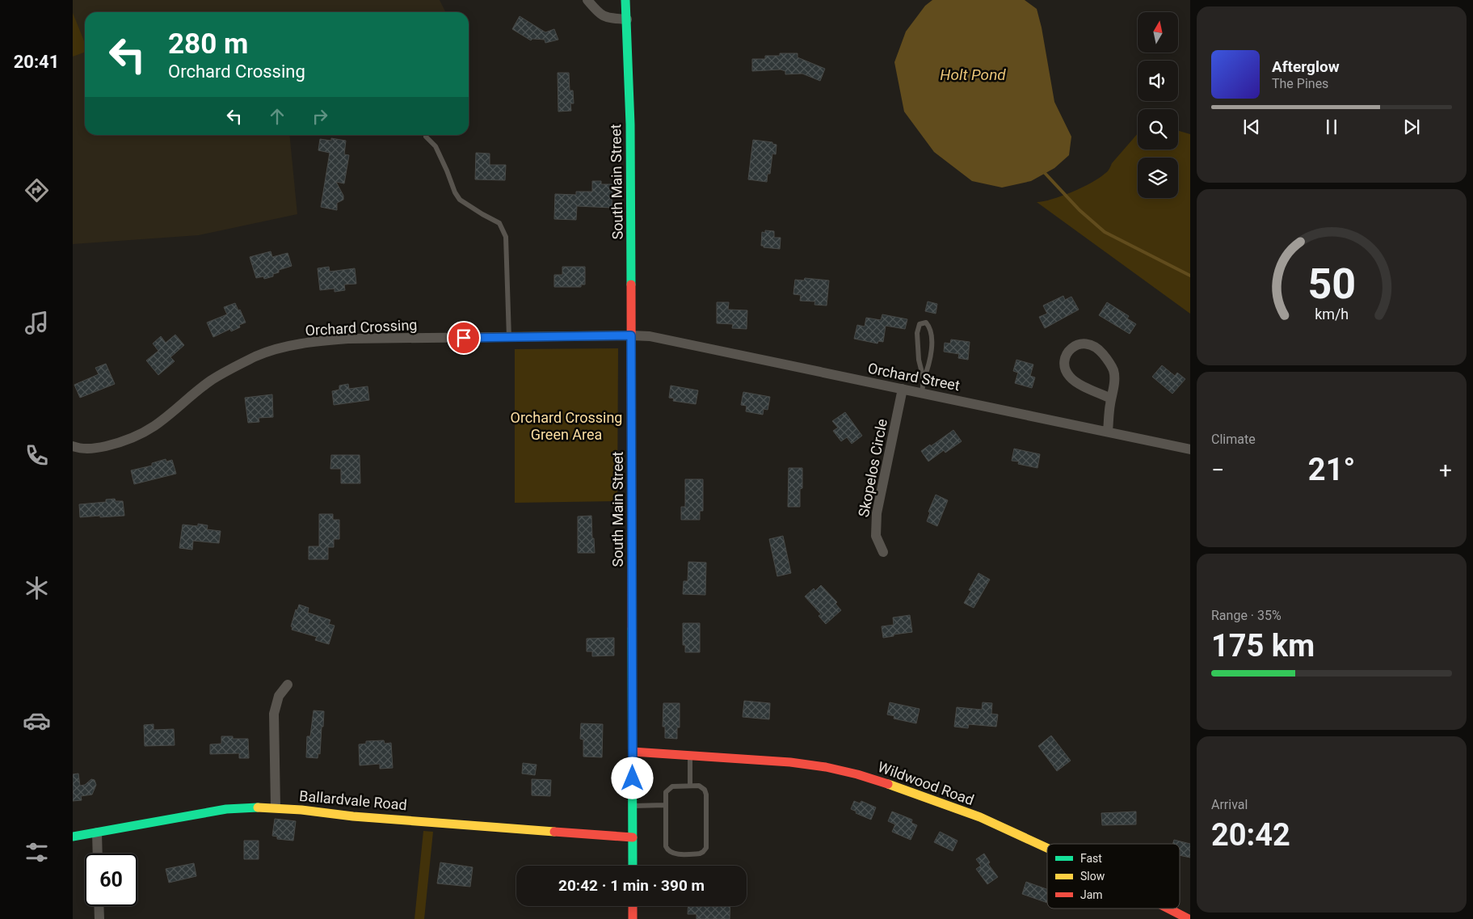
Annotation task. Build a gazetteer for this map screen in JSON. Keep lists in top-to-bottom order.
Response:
{
  "streets": {
    "street": [
      "South Main Street",
      "Orchard Crossing",
      "Orchard Street",
      "Skopelos Circle",
      "Wildwood Road",
      "Ballardvale Road"
    ]
  },
  "crossings": [
    ["South Main Street", "Orchard Crossing"],
    ["South Main Street", "Orchard Street"],
    ["South Main Street", "Wildwood Road"],
    ["South Main Street", "Ballardvale Road"],
    ["Orchard Crossing", "Orchard Street"],
    ["Orchard Street", "Skopelos Circle"]
  ],
  "water": ["Holt Pond"],
  "parks": ["Orchard Crossing Green Area"],
  "legend": ["Fast", "Slow", "Jam"],
  "north": "top",
  "page": {
    "tabs": "20:41",
    "turn": ["280 m", "Orchard Crossing"],
    "song": ["Afterglow", "The Pines"],
    "tile": [
      "Climate",
      ["Range · 35%", "175 km"],
      ["Arrival", "20:42"]
    ],
    "heat": ["−", "21°", "+"],
    "limit": "60",
    "trip": "20:42 · 1 min · 390 m",
    "gauge": ["50", "km/h"]
  }
}
